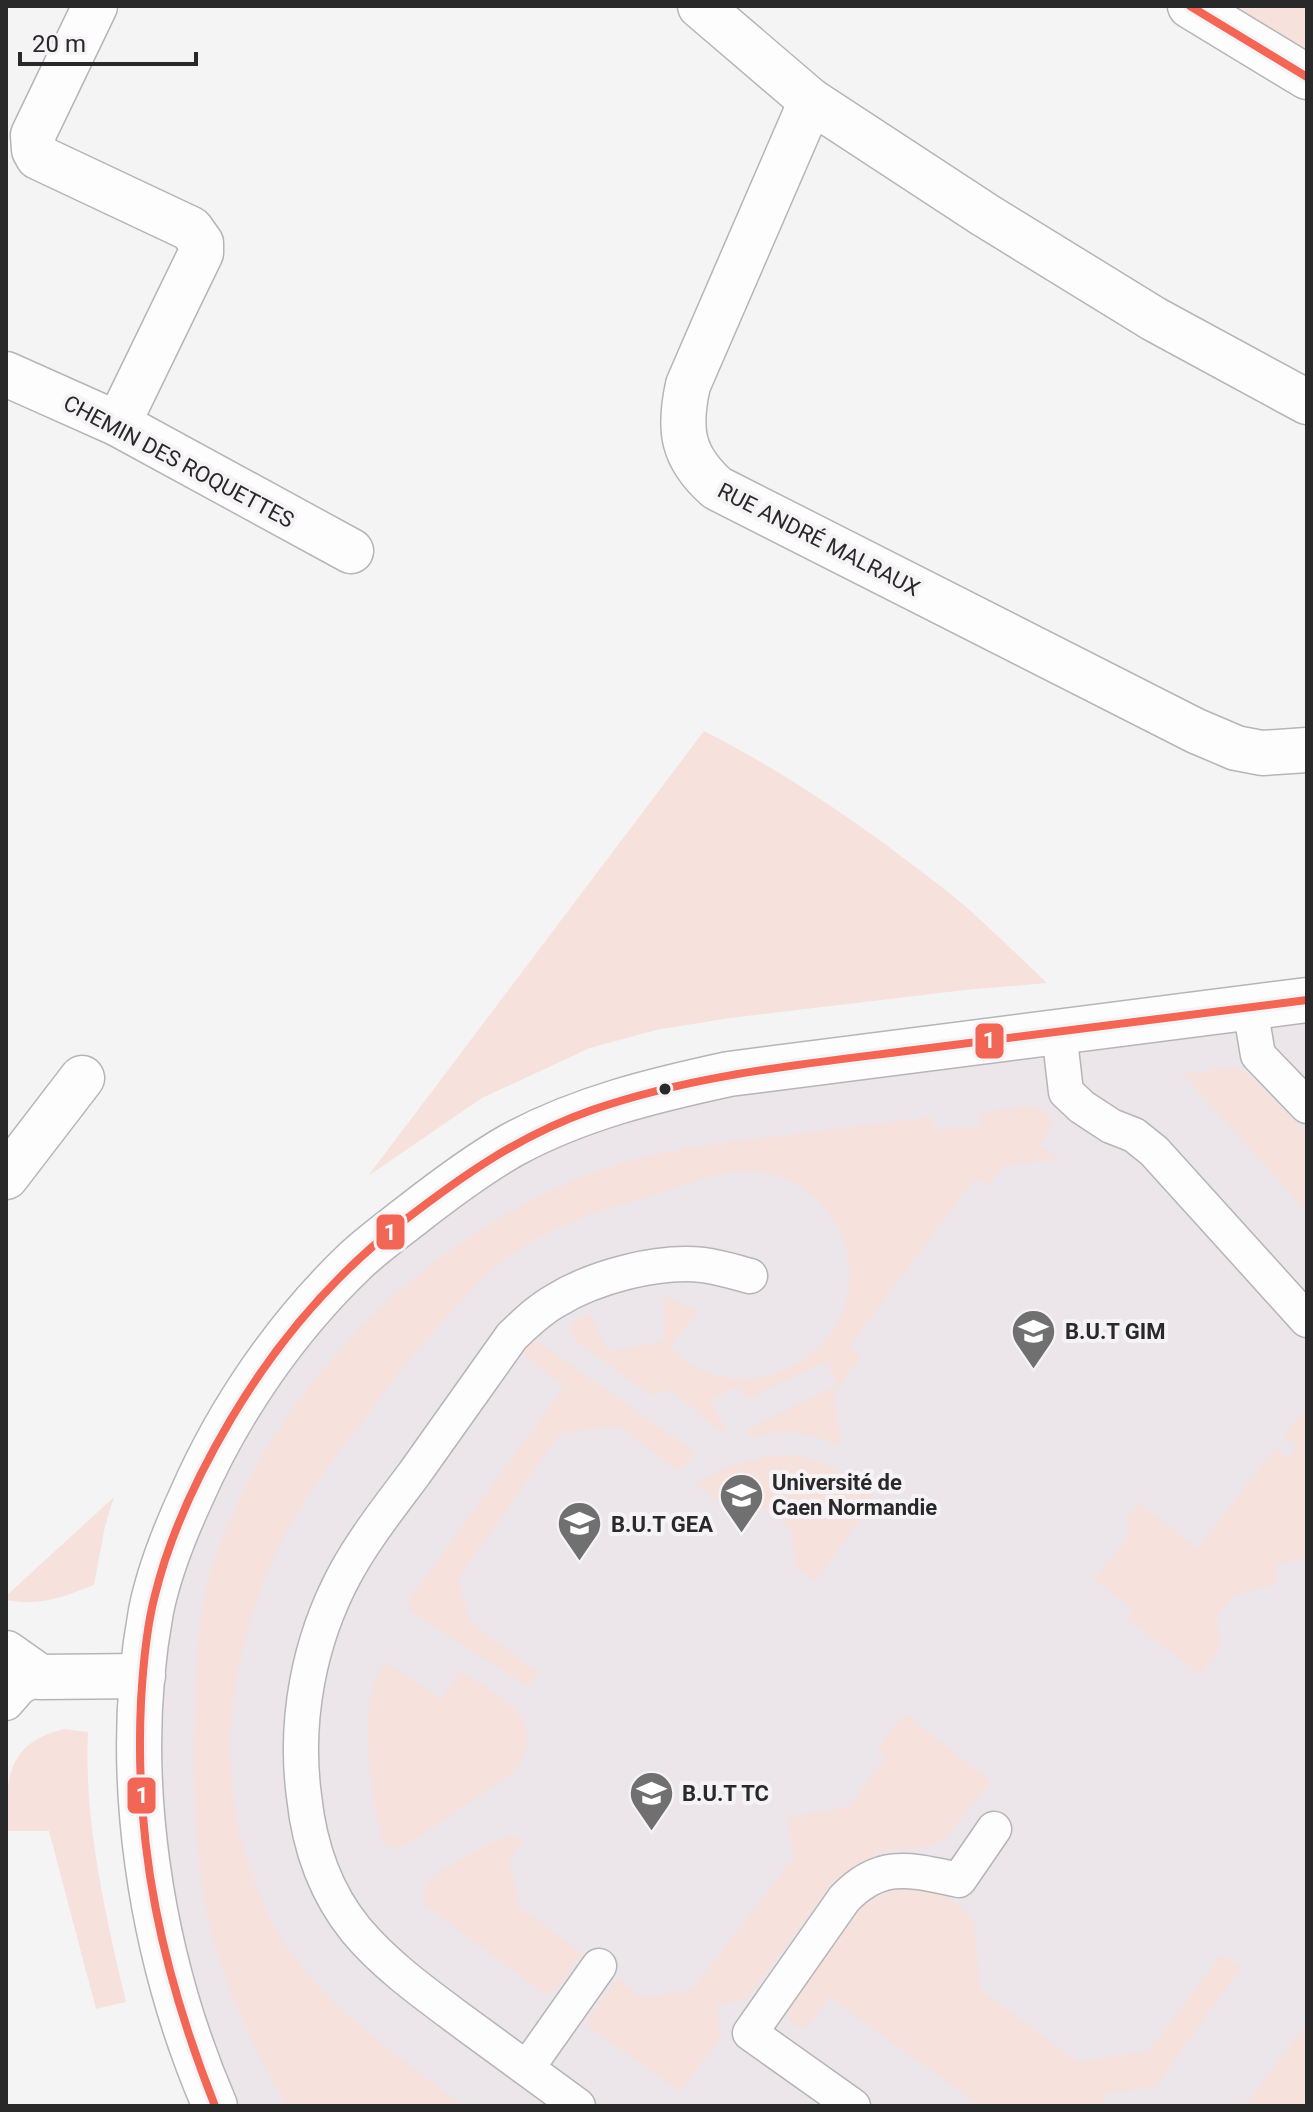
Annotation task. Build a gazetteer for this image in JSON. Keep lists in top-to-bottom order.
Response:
{
  "streets": {
    "street": ["CHEMIN DES ROQUETTES", "RUE ANDRÉ MALRAUX"]
  },
  "places": {
    "school or university": [
      "B.U.T GIM",
      "Université de Caen Normandie",
      "B.U.T GEA",
      "B.U.T TC"
    ]
  },
  "lines": ["transit line 1"],
  "scale_bar": "20 m"
}
